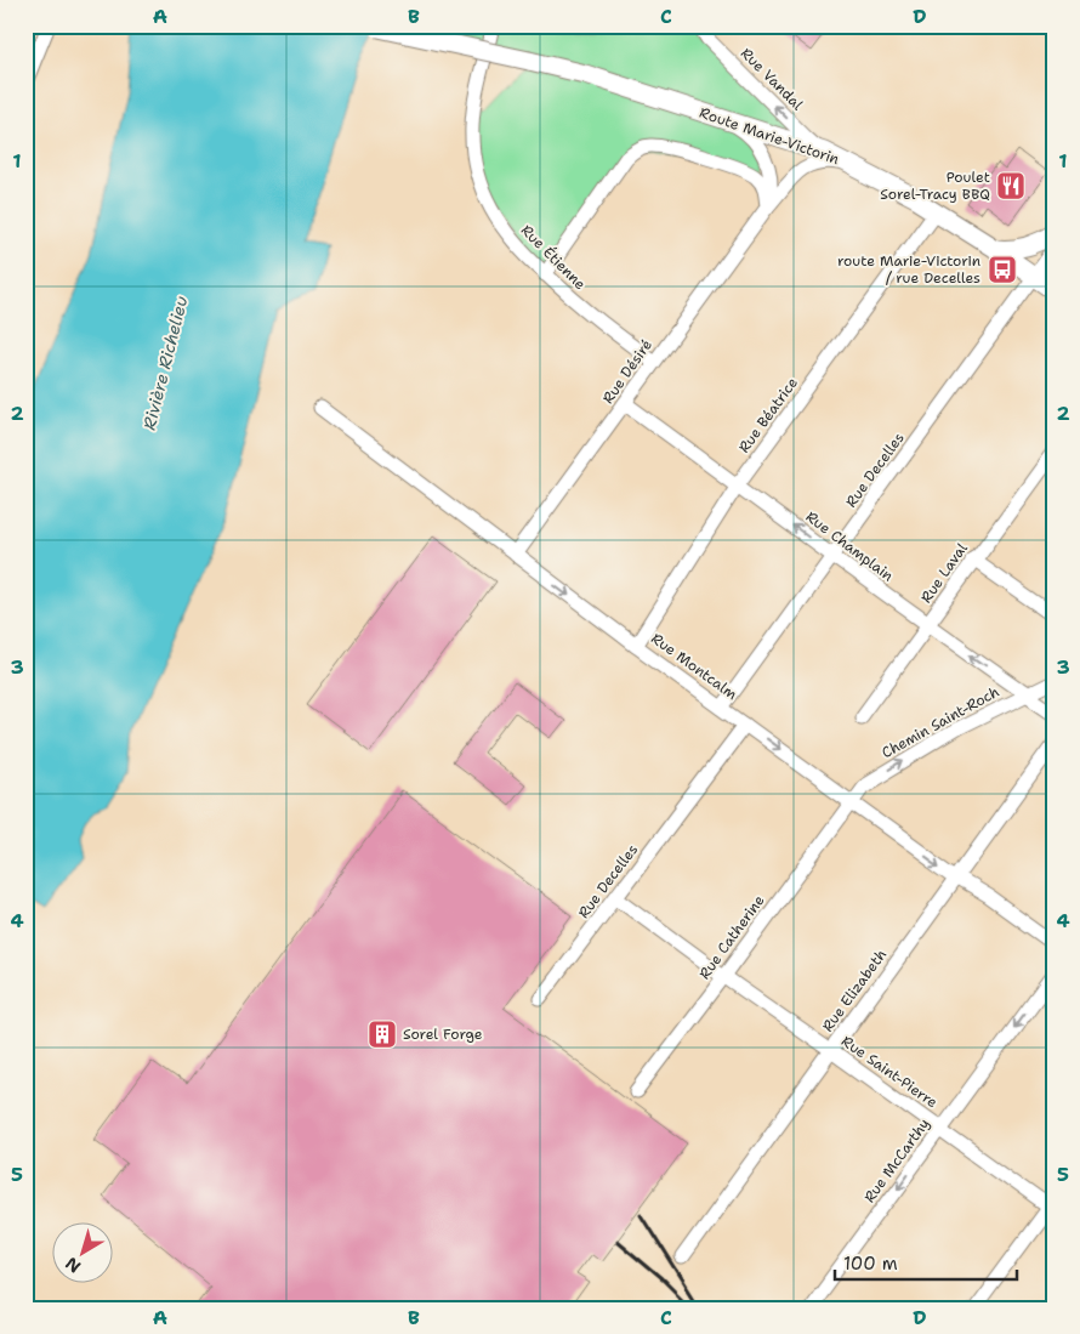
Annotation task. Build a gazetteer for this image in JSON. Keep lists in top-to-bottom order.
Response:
{
  "streets": {
    "main road": ["Route Marie-Victorin"],
    "street": [
      "Rue Vandal",
      "Rue Étienne",
      "Rue Désiré",
      "Rue Béatrice",
      "Rue Decelles",
      "Rue Champlain",
      "Rue Laval",
      "Rue Montcalm",
      "Chemin Saint-Roch",
      "Rue Catherine",
      "Rue Elizabeth",
      "Rue Saint-Pierre",
      "Rue McCarthy"
    ]
  },
  "crossings": [
    ["Rue Vandal", "Route Marie-Victorin"],
    ["Route Marie-Victorin", "Rue Désiré"],
    ["Route Marie-Victorin", "Rue Béatrice"],
    ["Route Marie-Victorin", "Rue Decelles"],
    ["Rue Étienne", "Rue Désiré"],
    ["Rue Désiré", "Rue Champlain"],
    ["Rue Désiré", "Rue Montcalm"],
    ["Rue Béatrice", "Rue Champlain"],
    ["Rue Béatrice", "Rue Montcalm"],
    ["Rue Decelles", "Rue Champlain"],
    ["Rue Decelles", "Rue Montcalm"],
    ["Rue Decelles", "Rue Saint-Pierre"],
    ["Rue Champlain", "Rue Laval"],
    ["Rue Champlain", "Chemin Saint-Roch"],
    ["Rue Montcalm", "Chemin Saint-Roch"],
    ["Rue Montcalm", "Rue Catherine"],
    ["Rue Montcalm", "Rue Elizabeth"],
    ["Chemin Saint-Roch", "Rue Catherine"],
    ["Rue Catherine", "Rue Saint-Pierre"],
    ["Rue Elizabeth", "Rue Saint-Pierre"],
    ["Rue Saint-Pierre", "Rue McCarthy"]
  ],
  "one_way": [
    "Rue Vandal",
    "Rue Montcalm",
    "Chemin Saint-Roch",
    "Rue McCarthy"
  ],
  "water": ["Rivière Richelieu"],
  "places": {
    "restaurant": ["Poulet Sorel-Tracy BBQ"],
    "bus stop": ["route Marie-Victorin / rue Decelles"],
    "building": ["Sorel Forge"]
  },
  "scale_bar": "100 m",
  "north": "bottom left",
  "grid": {
    "columns": [
      "A",
      "B",
      "C",
      "D"
    ],
    "rows": [
      "1",
      "2",
      "3",
      "4",
      "5"
    ]
  }
}
